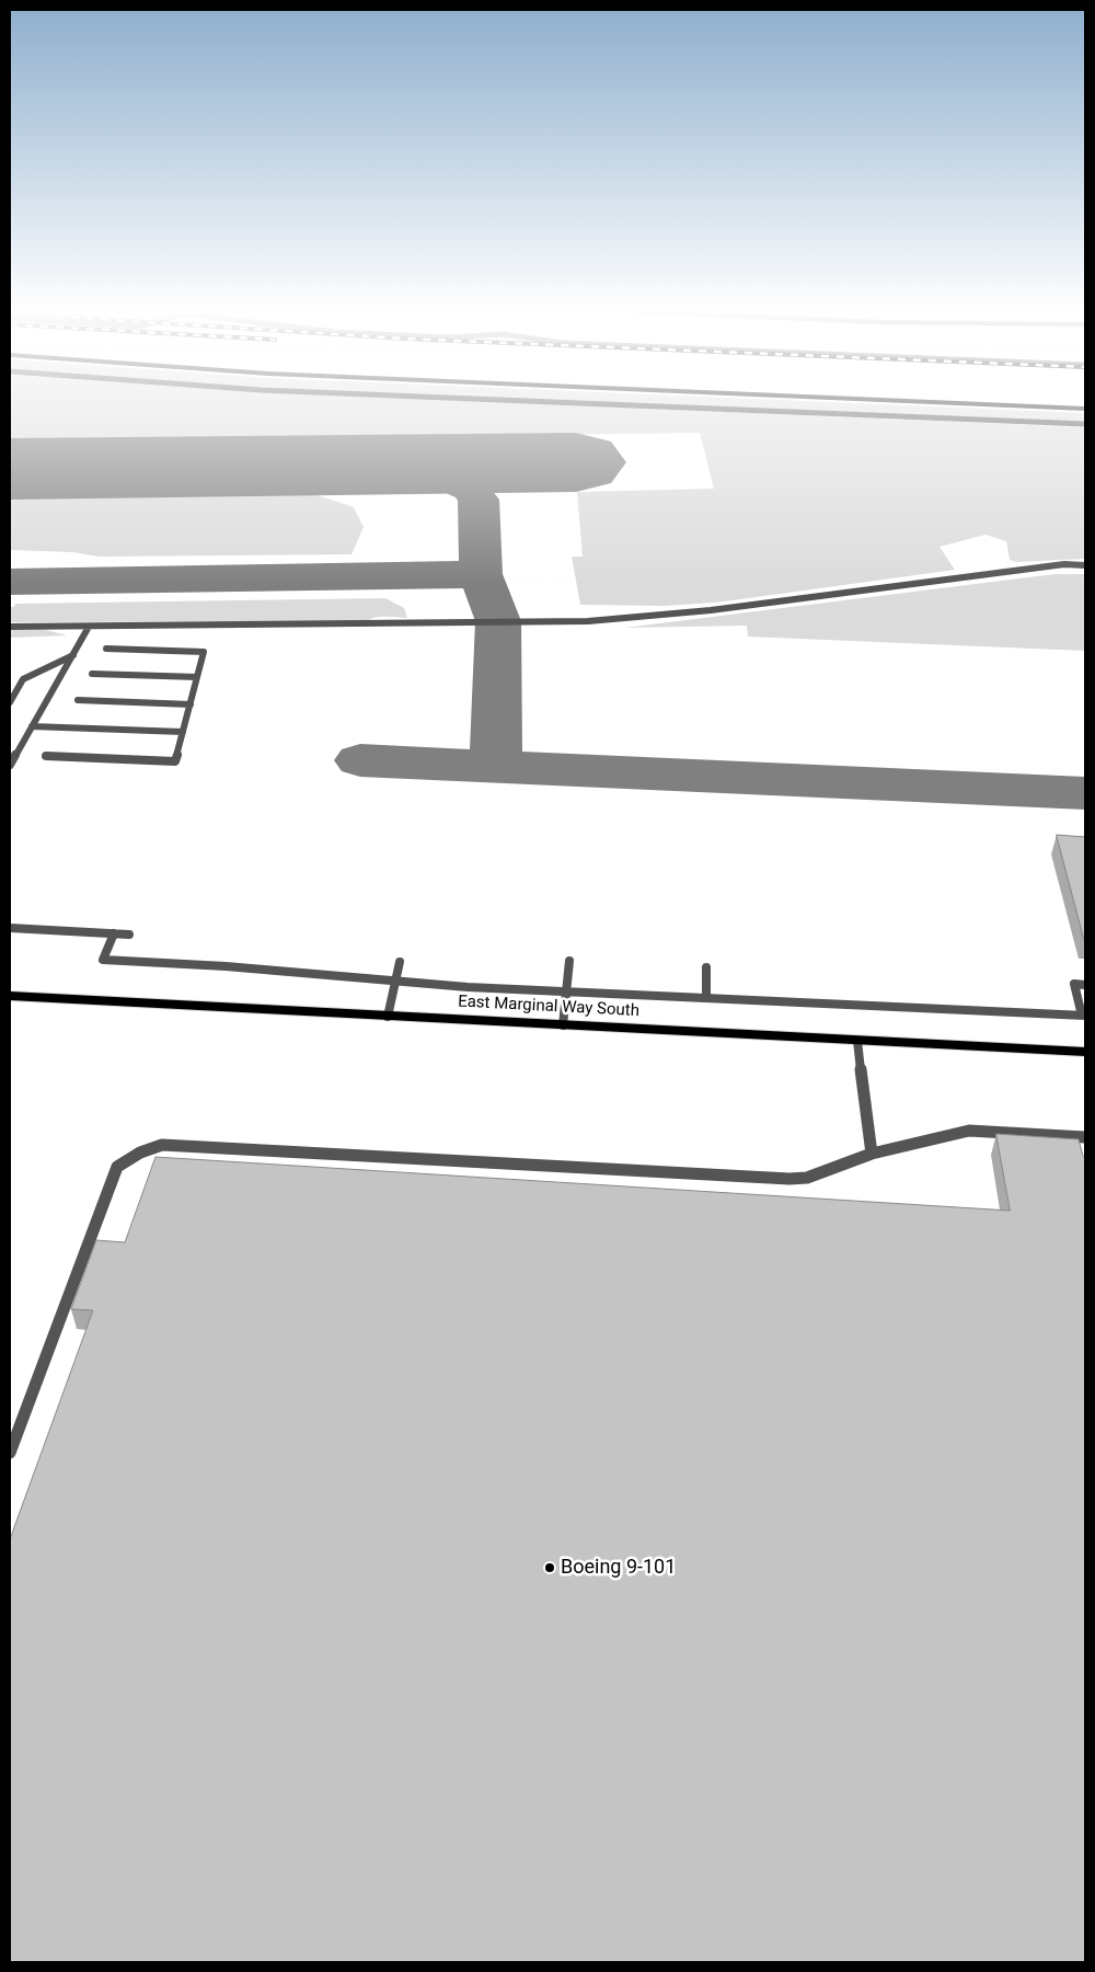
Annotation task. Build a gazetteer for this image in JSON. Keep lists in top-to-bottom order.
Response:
{
  "streets": {
    "main road": ["East Marginal Way South"]
  },
  "places": ["Boeing 9-101"]
}
